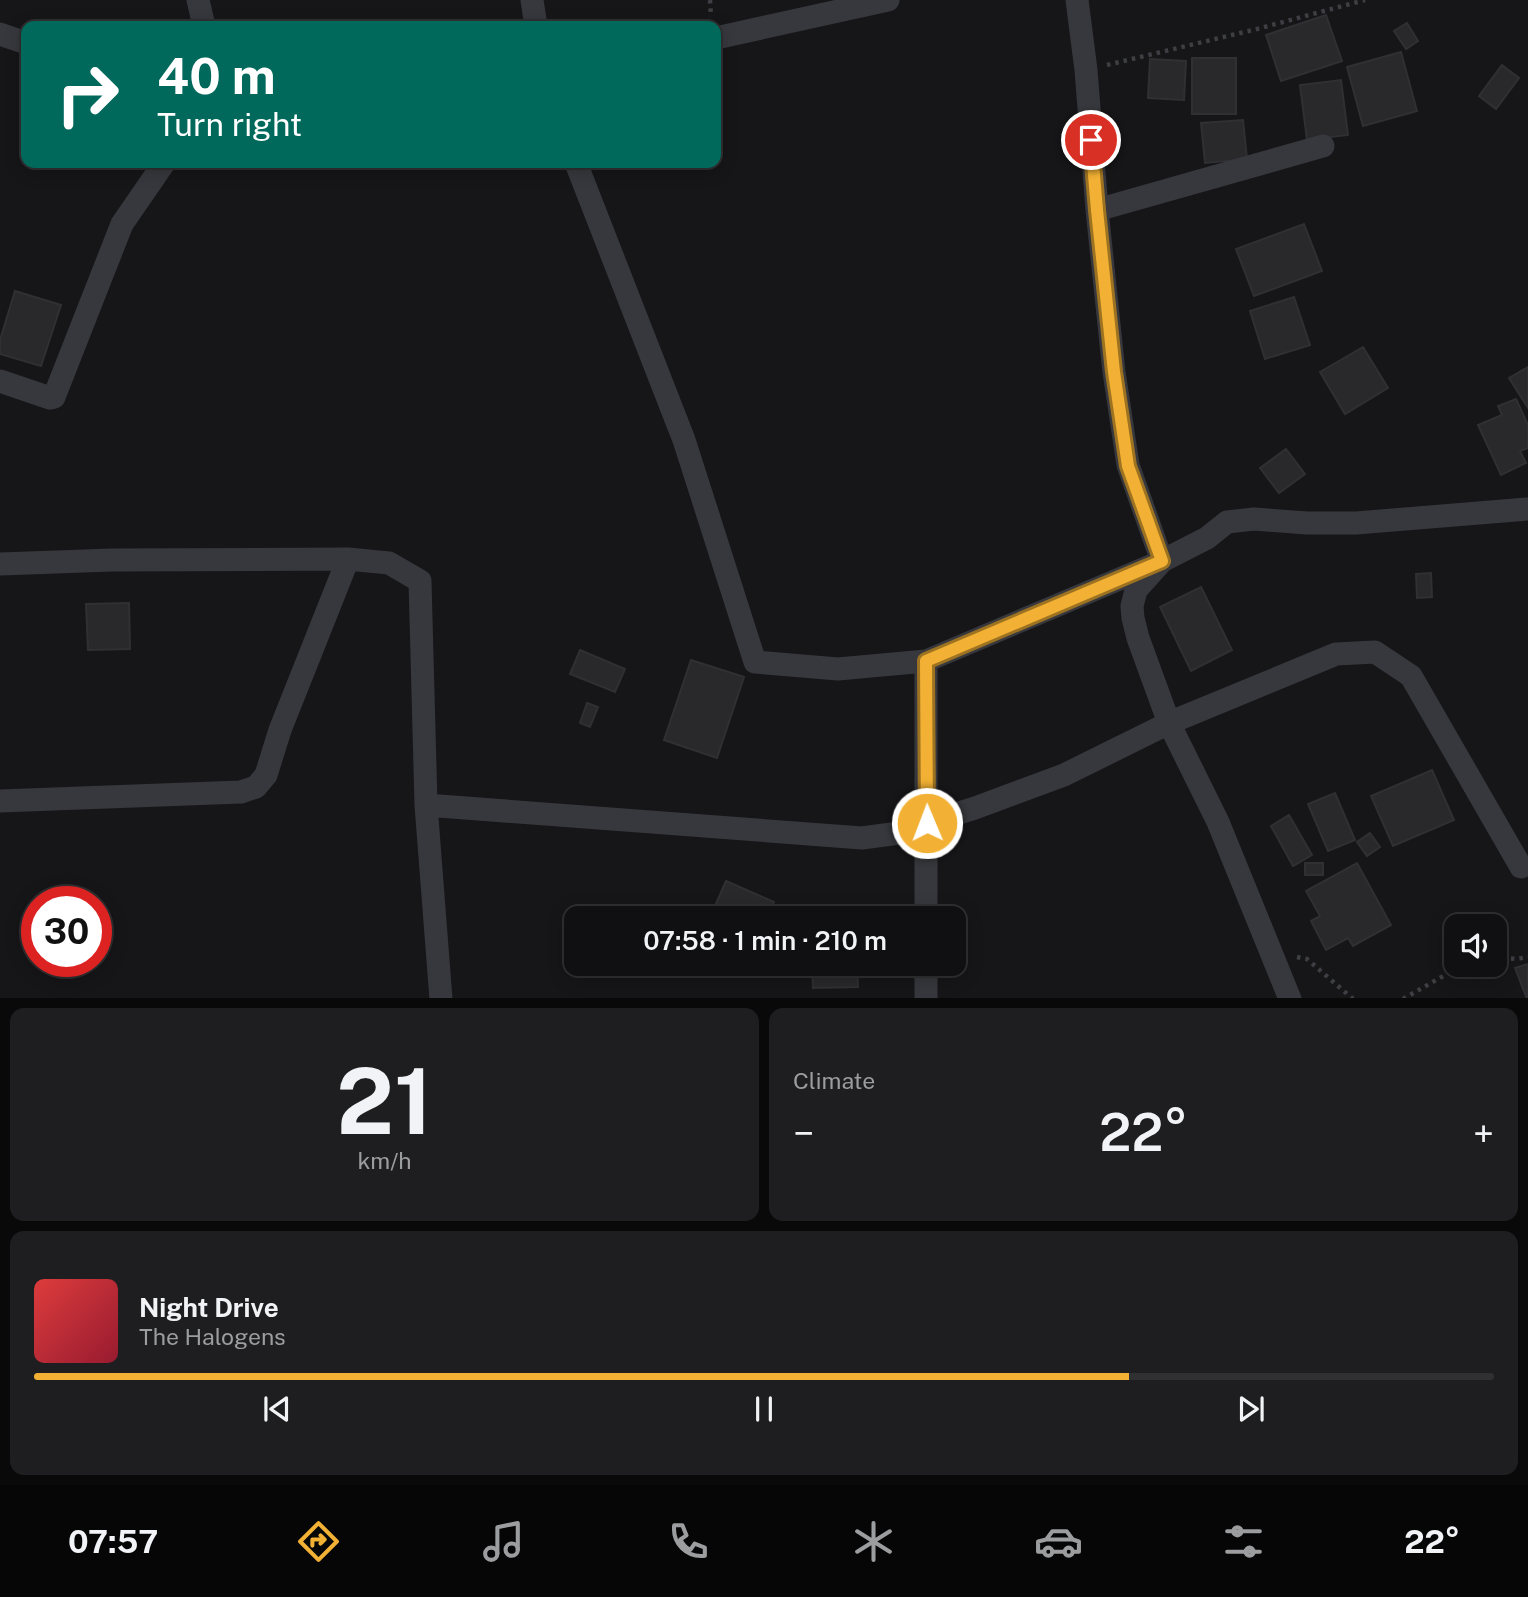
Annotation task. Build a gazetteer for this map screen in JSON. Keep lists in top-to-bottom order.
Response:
{
  "page": {
    "turn": ["40 m", "Turn right"],
    "limit": "30",
    "trip": "07:58 · 1 min · 210 m",
    "tile": [
      ["21", "km/h"],
      "Climate"
    ],
    "heat": ["−", "22°", "+"],
    "song": ["Night Drive", "The Halogens"],
    "tabs": ["07:57", "22°"]
  }
}
